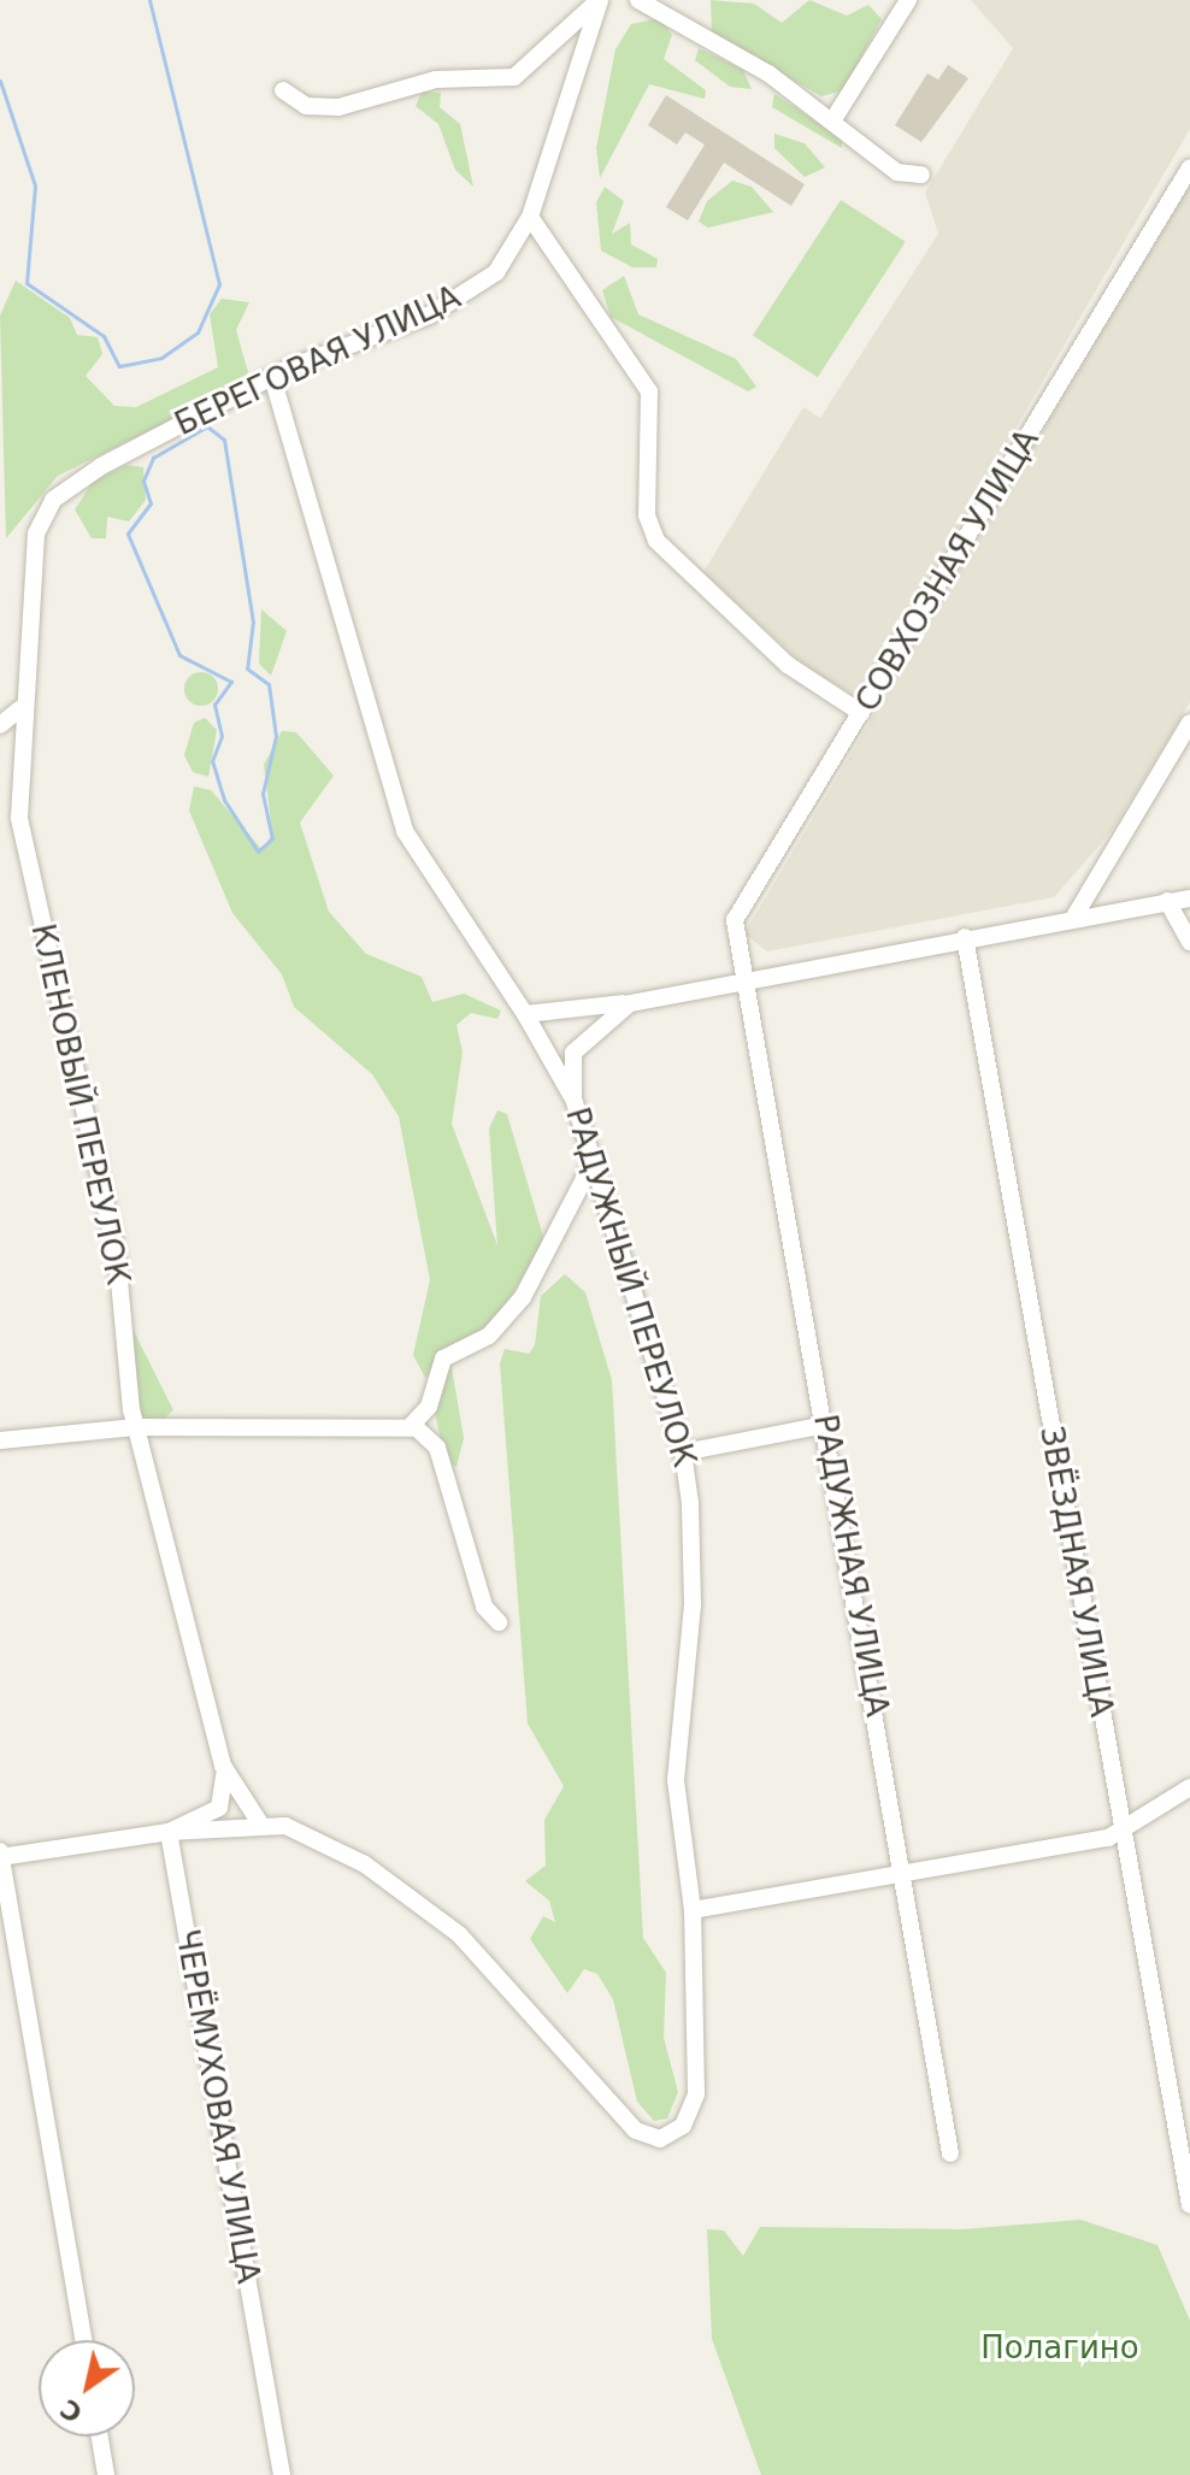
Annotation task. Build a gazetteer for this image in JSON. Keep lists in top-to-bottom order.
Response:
{
  "streets": {
    "street": [
      "БЕРЕГОВАЯ УЛИЦА",
      "СОВХОЗНАЯ УЛИЦА",
      "КЛЕНОВЫЙ ПЕРЕУЛОК",
      "РАДУЖНЫЙ ПЕРЕУЛОК",
      "РАДУЖНАЯ УЛИЦА",
      "ЗВЁЗДНАЯ УЛИЦА",
      "ЧЕРЁМУХОВАЯ УЛИЦА"
    ]
  },
  "crossings": [
    ["БЕРЕГОВАЯ УЛИЦА", "КЛЕНОВЫЙ ПЕРЕУЛОК"],
    ["СОВХОЗНАЯ УЛИЦА", "РАДУЖНЫЙ ПЕРЕУЛОК"],
    ["СОВХОЗНАЯ УЛИЦА", "РАДУЖНАЯ УЛИЦА"],
    ["КЛЕНОВЫЙ ПЕРЕУЛОК", "РАДУЖНЫЙ ПЕРЕУЛОК"],
    ["РАДУЖНЫЙ ПЕРЕУЛОК", "РАДУЖНАЯ УЛИЦА"],
    ["РАДУЖНЫЙ ПЕРЕУЛОК", "ЗВЁЗДНАЯ УЛИЦА"]
  ],
  "parks": ["Полагино"],
  "north": "bottom left"
}
